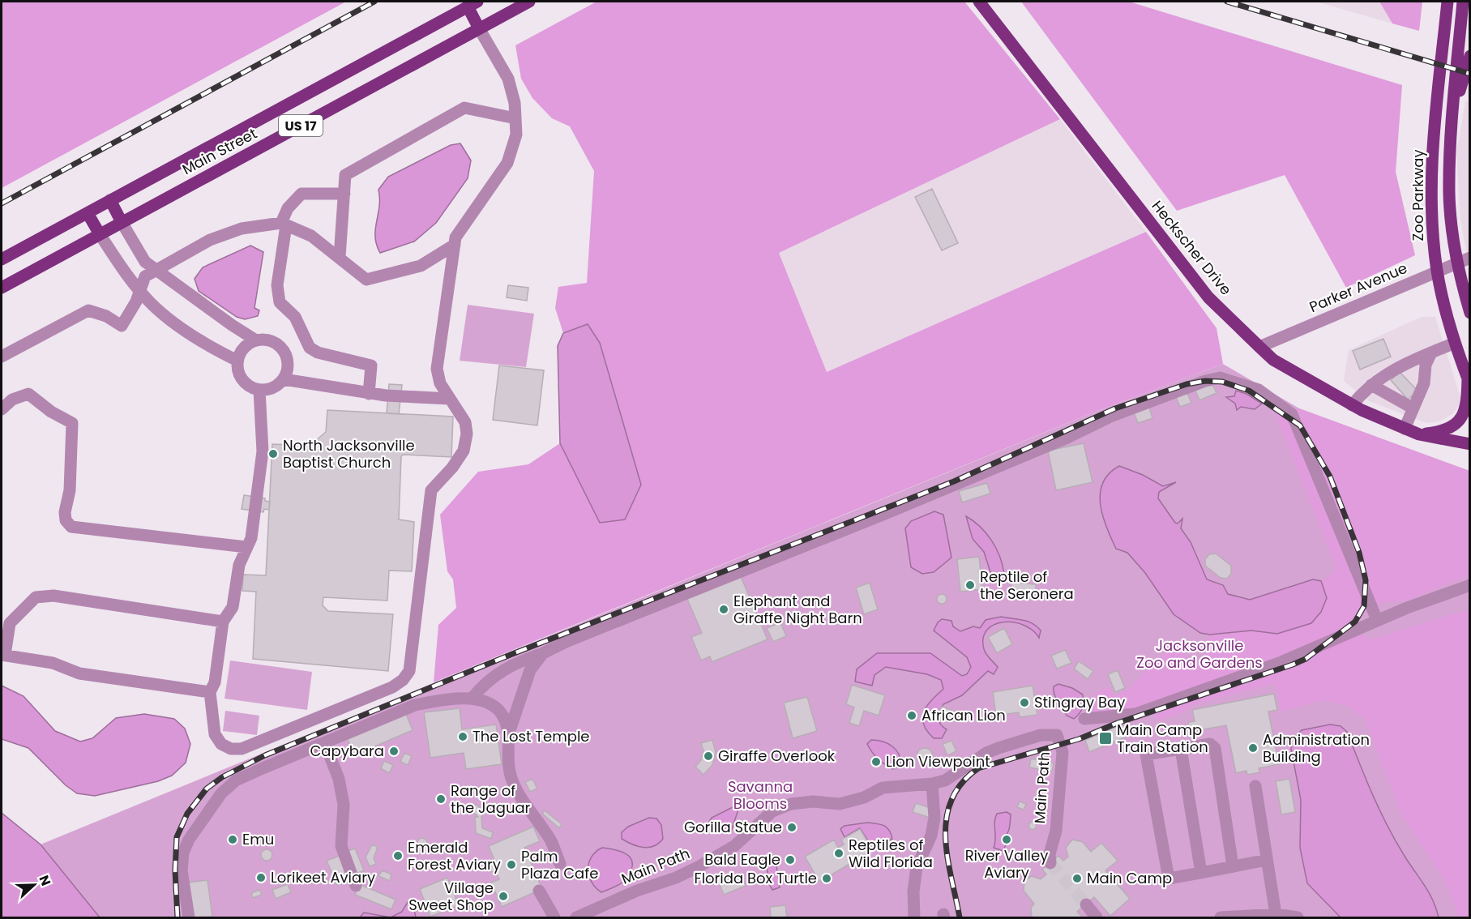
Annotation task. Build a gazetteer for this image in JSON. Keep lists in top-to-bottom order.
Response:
{
  "streets": {
    "main road": [
      "US 17",
      "Main Street",
      "Zoo Parkway",
      "Heckscher Drive"
    ],
    "street": ["Parker Avenue", "Main Path"]
  },
  "crossings": [
    ["Zoo Parkway", "Parker Avenue"],
    ["Heckscher Drive", "Parker Avenue"]
  ],
  "parks": ["Jacksonville Zoo and Gardens", "Savanna Blooms"],
  "places": {
    "other": [
      "North Jacksonville Baptist Church",
      "Reptile of the Seronera",
      "Elephant and Giraffe Night Barn",
      "Stingray Bay",
      "African Lion",
      "The Lost Temple",
      "Administration Building",
      "Capybara",
      "Giraffe Overlook",
      "Lion Viewpoint",
      "Range of the Jaguar",
      "Gorilla Statue",
      "Emu",
      "River Valley Aviary",
      "Reptiles of Wild Florida",
      "Emerald Forest Aviary",
      "Bald Eagle",
      "Palm Plaza Cafe",
      "Lorikeet Aviary",
      "Florida Box Turtle",
      "Main Camp",
      "Village Sweet Shop"
    ],
    "transit": ["Main Camp Train Station"]
  },
  "north": "right"
}
